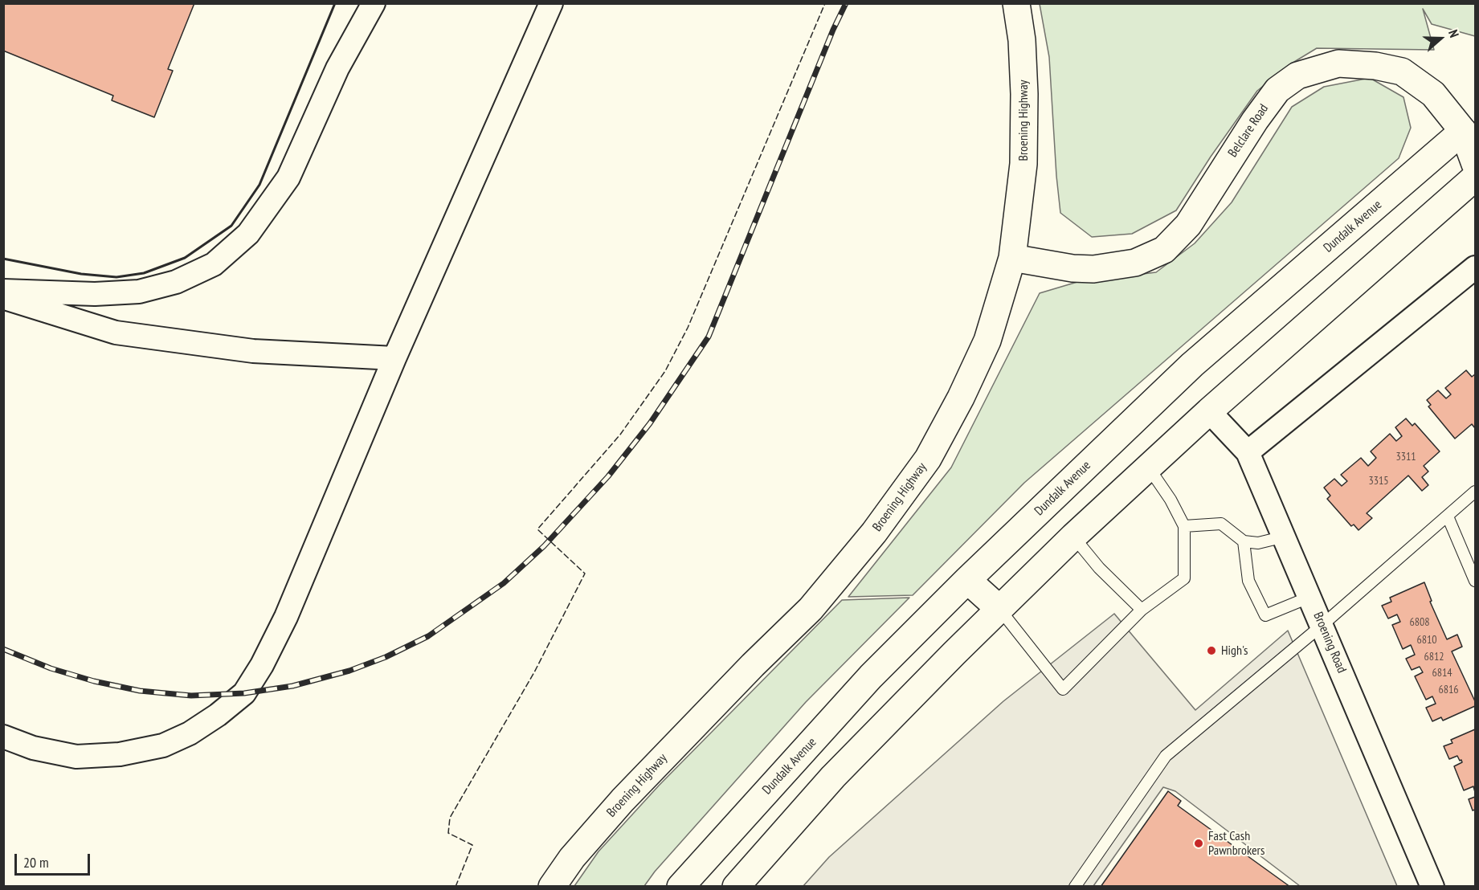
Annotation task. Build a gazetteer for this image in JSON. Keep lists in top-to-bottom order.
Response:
{
  "streets": {
    "main road": ["Broening Highway", "Belclare Road", "Dundalk Avenue"],
    "street": ["Broening Road"]
  },
  "crossings": [
    ["Broening Highway", "Belclare Road"],
    ["Belclare Road", "Dundalk Avenue"]
  ],
  "places": ["High's", "Fast Cash Pawnbrokers"],
  "house_numbers": [
    "3311",
    "3315",
    "6808",
    "6810",
    "6812",
    "6814",
    "6816"
  ],
  "scale_bar": "20 m",
  "north": "right"
}
